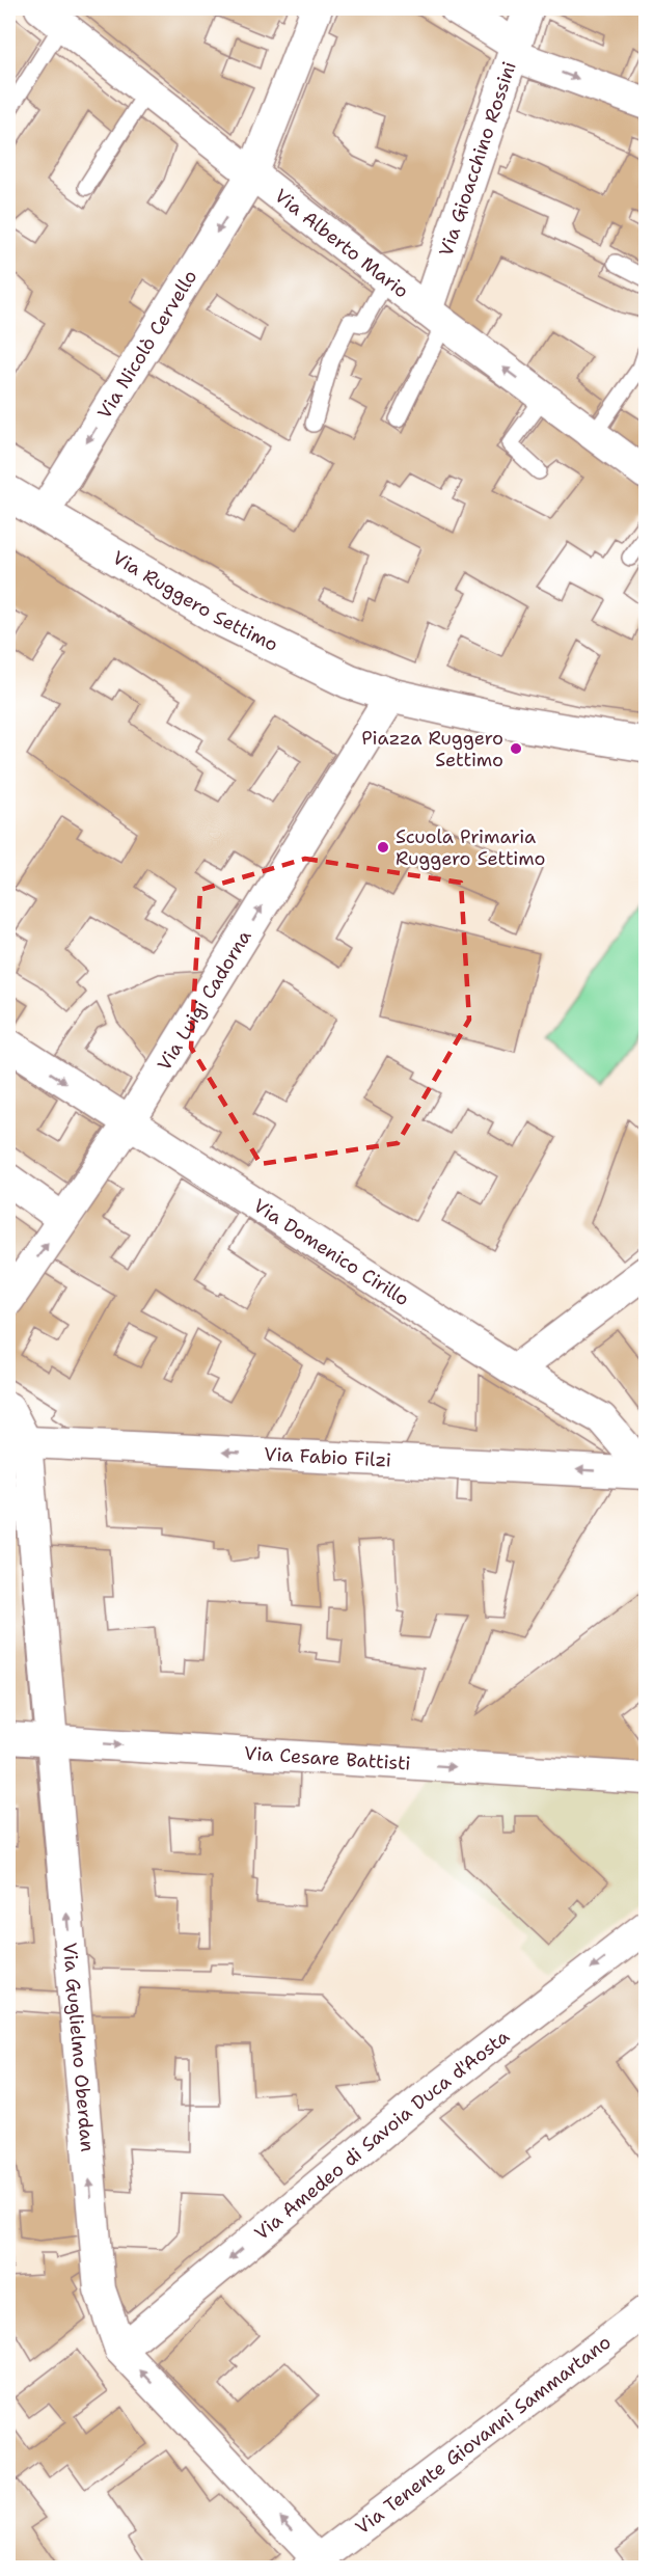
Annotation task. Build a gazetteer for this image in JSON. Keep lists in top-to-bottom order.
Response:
{
  "streets": {
    "street": [
      "Via Gioacchino Rossini",
      "Via Alberto Mario",
      "Via Nicolò Cervello",
      "Via Ruggero Settimo",
      "Via Luigi Cadorna",
      "Via Domenico Cirillo",
      "Via Fabio Filzi",
      "Via Cesare Battisti",
      "Via Guglielmo Oberdan",
      "Via Amedeo di Savoia Duca d'Aosta",
      "Via Tenente Giovanni Sammartano"
    ]
  },
  "crossings": [
    ["Via Gioacchino Rossini", "Via Alberto Mario"],
    ["Via Alberto Mario", "Via Nicolò Cervello"],
    ["Via Nicolò Cervello", "Via Ruggero Settimo"],
    ["Via Ruggero Settimo", "Via Luigi Cadorna"],
    ["Via Luigi Cadorna", "Via Domenico Cirillo"],
    ["Via Domenico Cirillo", "Via Fabio Filzi"],
    ["Via Fabio Filzi", "Via Guglielmo Oberdan"],
    ["Via Cesare Battisti", "Via Guglielmo Oberdan"],
    ["Via Guglielmo Oberdan", "Via Amedeo di Savoia Duca d'Aosta"],
    ["Via Guglielmo Oberdan", "Via Tenente Giovanni Sammartano"]
  ],
  "one_way": [
    "Via Nicolò Cervello",
    "Via Luigi Cadorna",
    "Via Fabio Filzi",
    "Via Cesare Battisti",
    "Via Guglielmo Oberdan",
    "Via Amedeo di Savoia Duca d'Aosta"
  ],
  "places": ["Piazza Ruggero Settimo", "Scuola Primaria Ruggero Settimo"]
}
